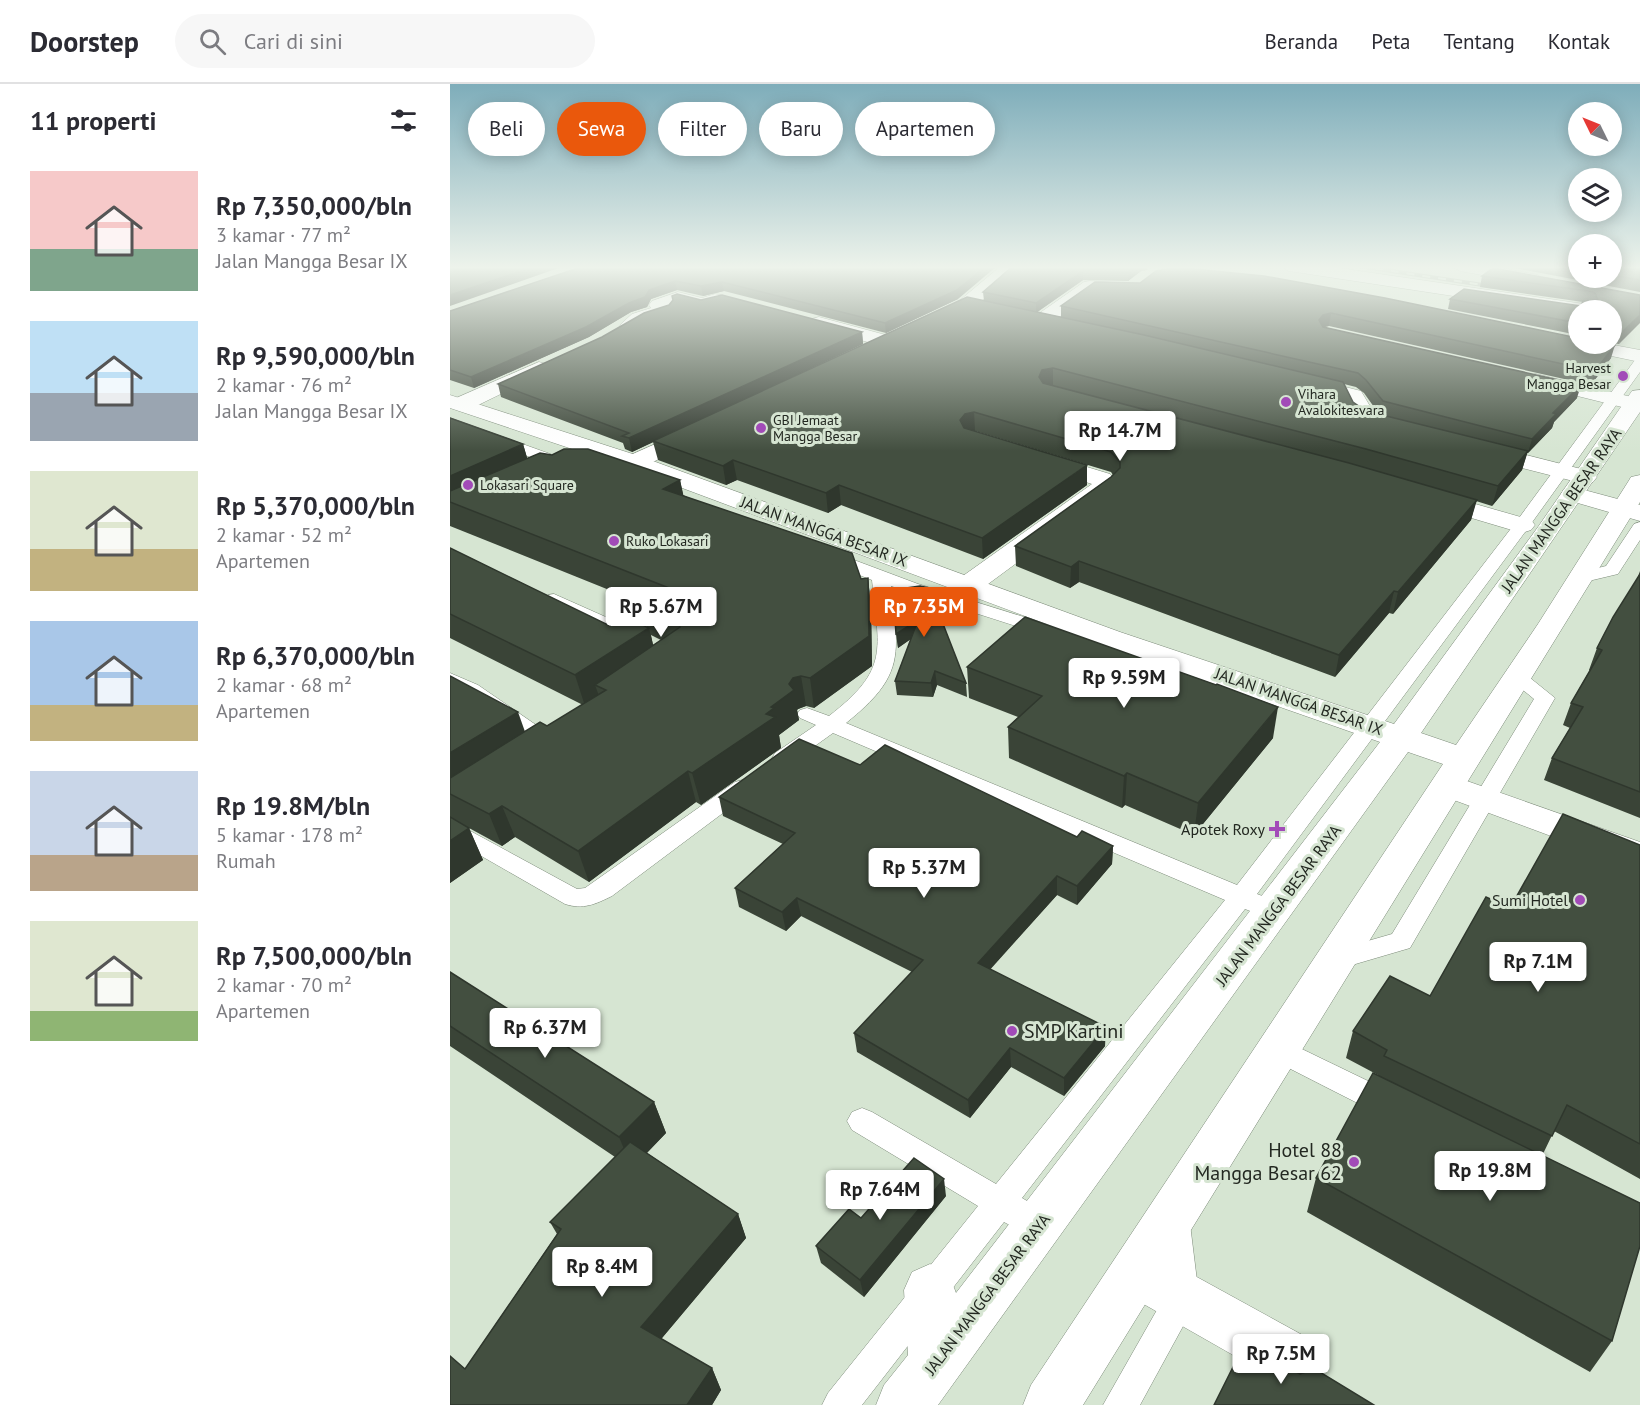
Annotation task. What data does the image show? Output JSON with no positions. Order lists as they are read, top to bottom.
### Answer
{
  "streets": {
    "street": ["JALAN MANGGA BESAR RAYA", "JALAN MANGGA BESAR IX"]
  },
  "crossings": [
    ["JALAN MANGGA BESAR RAYA", "JALAN MANGGA BESAR IX"]
  ],
  "places": {
    "other": [
      "Harvest Mangga Besar",
      "Vihara Avalokitesvara",
      "GBI Jemaat Mangga Besar",
      "Lokasari Square",
      "Ruko Lokasari",
      "Sumi Hotel",
      "SMP Kartini",
      "Hotel 88 Mangga Besar 62"
    ],
    "health": ["Apotek Roxy"]
  },
  "north": "top left",
  "page": {
    "header": "Doorstep",
    "search": "Cari di sini",
    "nav": [
      "Beranda",
      "Peta",
      "Tentang",
      "Kontak"
    ],
    "heading": "11 properti",
    "map_buttons": ["+", "−"],
    "chip": [
      "Beli",
      "Sewa",
      "Filter",
      "Baru",
      "Apartemen"
    ],
    "list": [
      {
        "name": "Rp 7,350,000/bln",
        "note": "3 kamar · 77 m² · Jalan Mangga Besar IX"
      },
      {
        "name": "Rp 9,590,000/bln",
        "note": "2 kamar · 76 m² · Jalan Mangga Besar IX"
      },
      {
        "name": "Rp 5,370,000/bln",
        "note": "2 kamar · 52 m² · Apartemen"
      },
      {
        "name": "Rp 6,370,000/bln",
        "note": "2 kamar · 68 m² · Apartemen"
      },
      {
        "name": "Rp 19.8M/bln",
        "note": "5 kamar · 178 m² · Rumah"
      },
      {
        "name": "Rp 7,500,000/bln",
        "note": "2 kamar · 70 m² · Apartemen"
      }
    ],
    "price": [
      "Rp 14.7M",
      "Rp 5.67M",
      "Rp 7.35M",
      "Rp 9.59M",
      "Rp 5.37M",
      "Rp 7.1M",
      "Rp 6.37M",
      "Rp 19.8M",
      "Rp 7.64M",
      "Rp 8.4M",
      "Rp 7.5M"
    ]
  }
}
